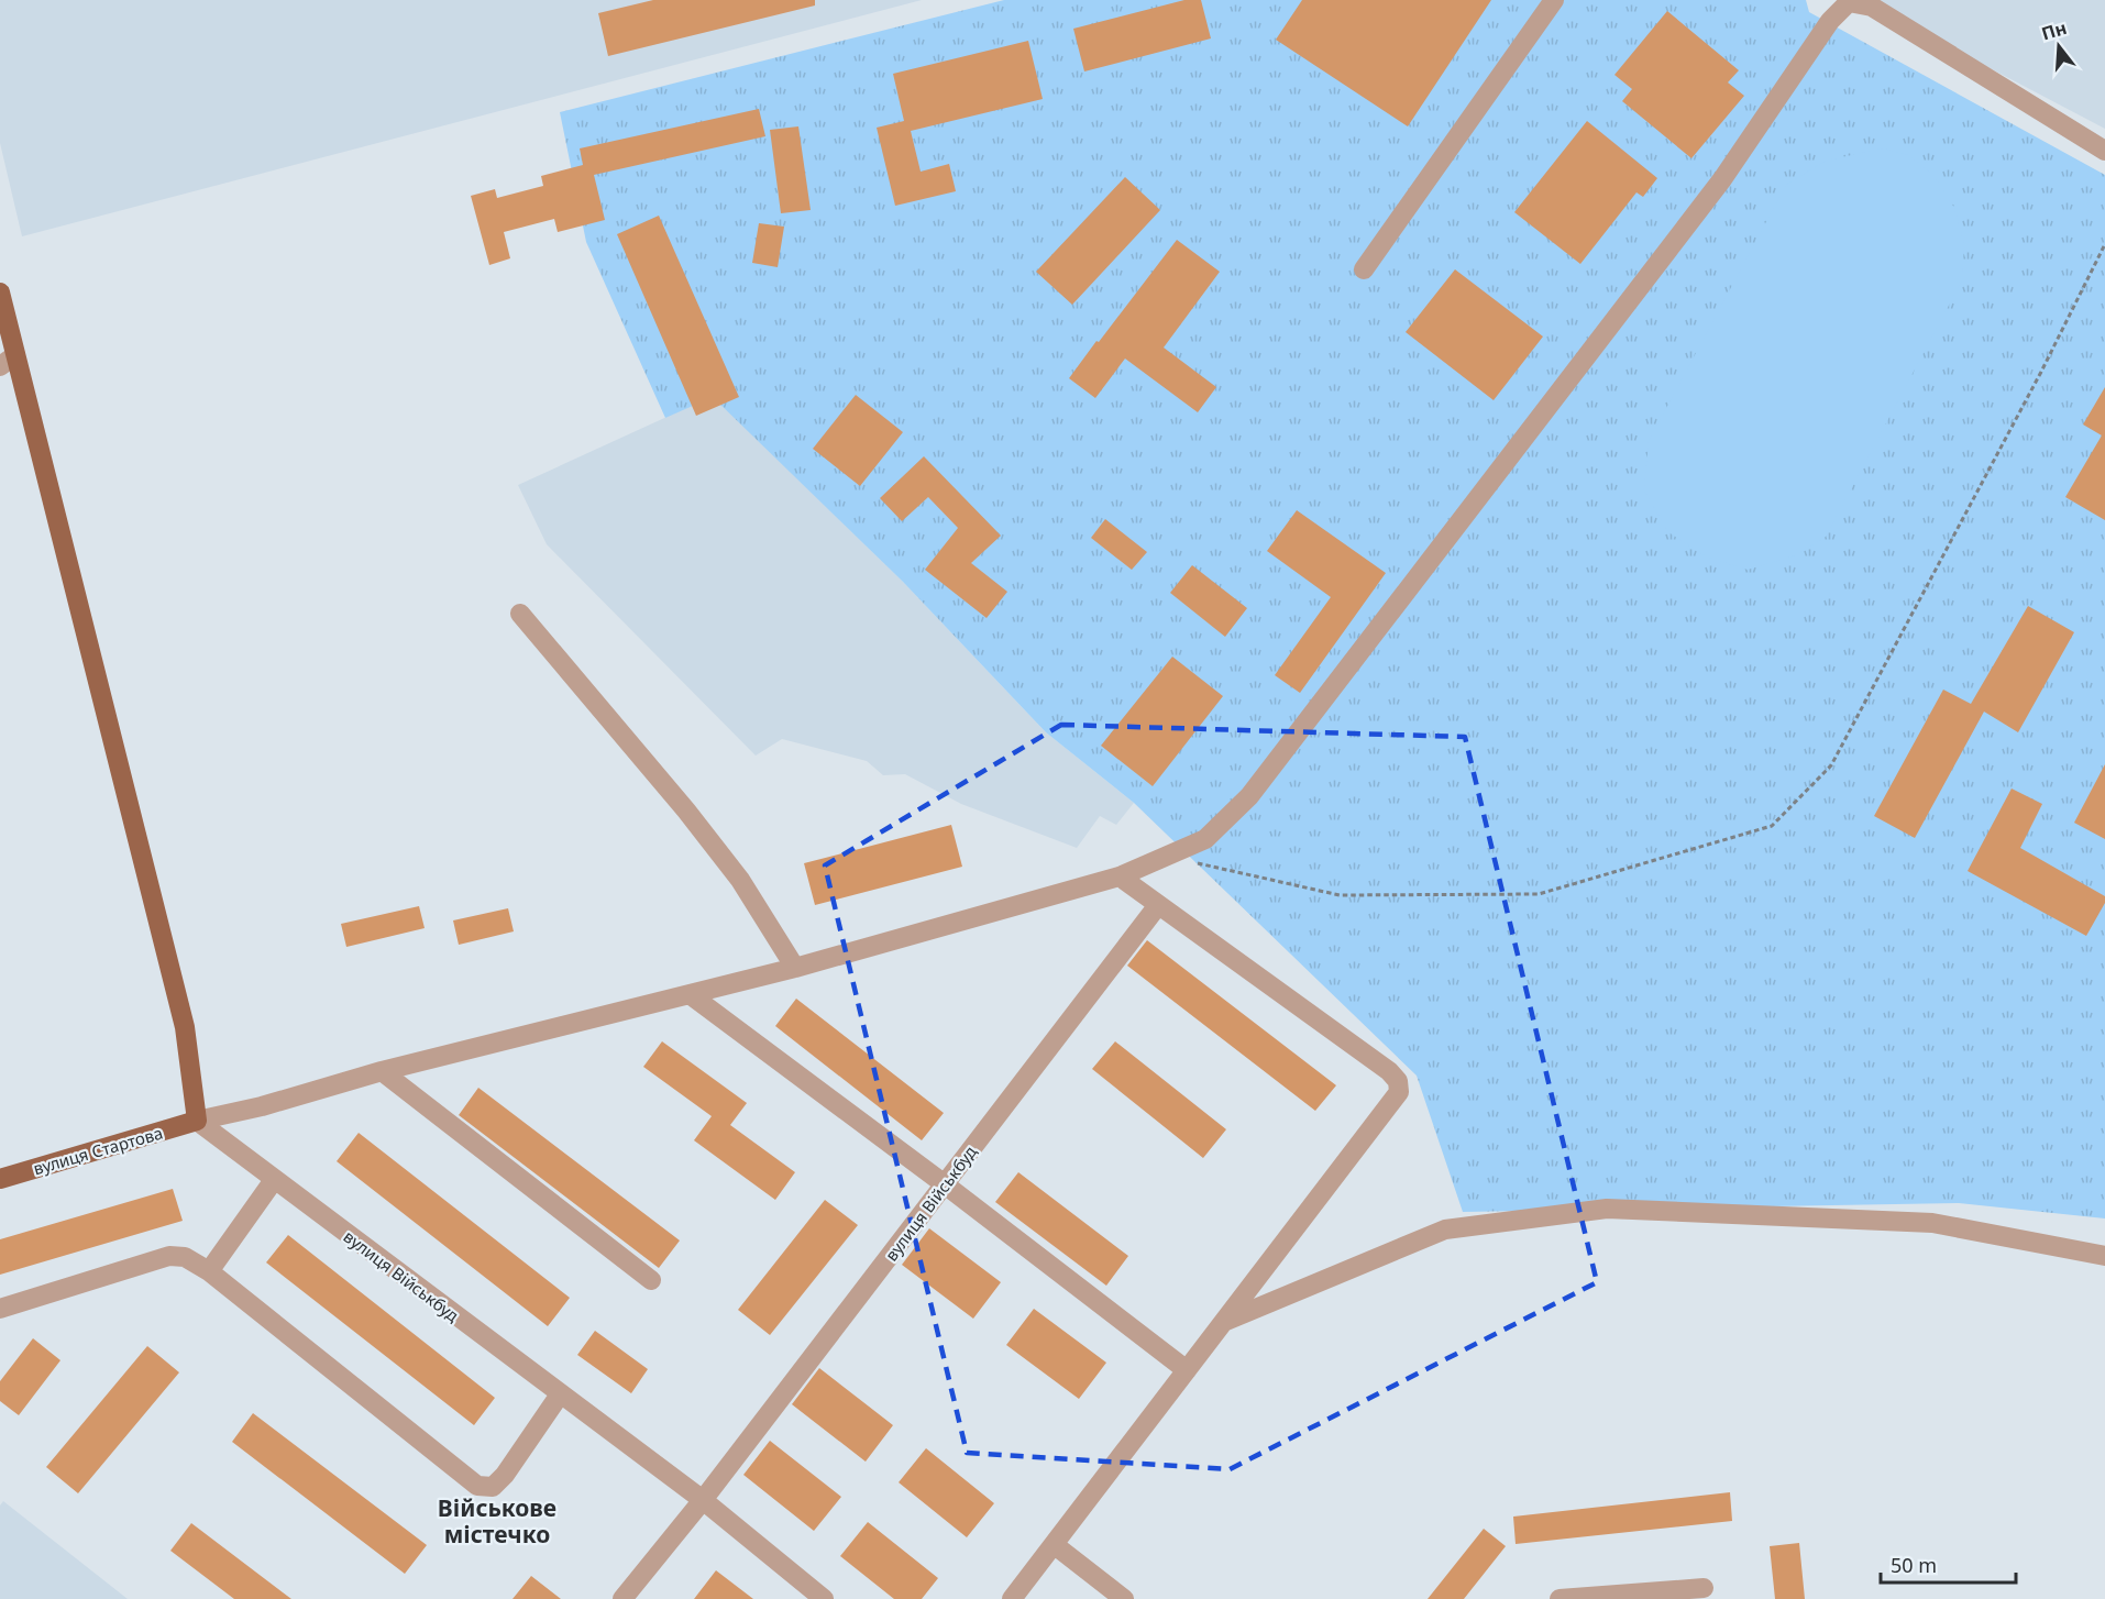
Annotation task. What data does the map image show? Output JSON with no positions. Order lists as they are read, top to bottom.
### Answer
{
  "streets": {
    "main road": ["вулиця Стартова"],
    "street": ["вулиця Військбуд"]
  },
  "crossings": [
    ["вулиця Стартова", "вулиця Військбуд"]
  ],
  "districts": ["Військове містечко"],
  "scale_bar": "50 m",
  "north": "top"
}
